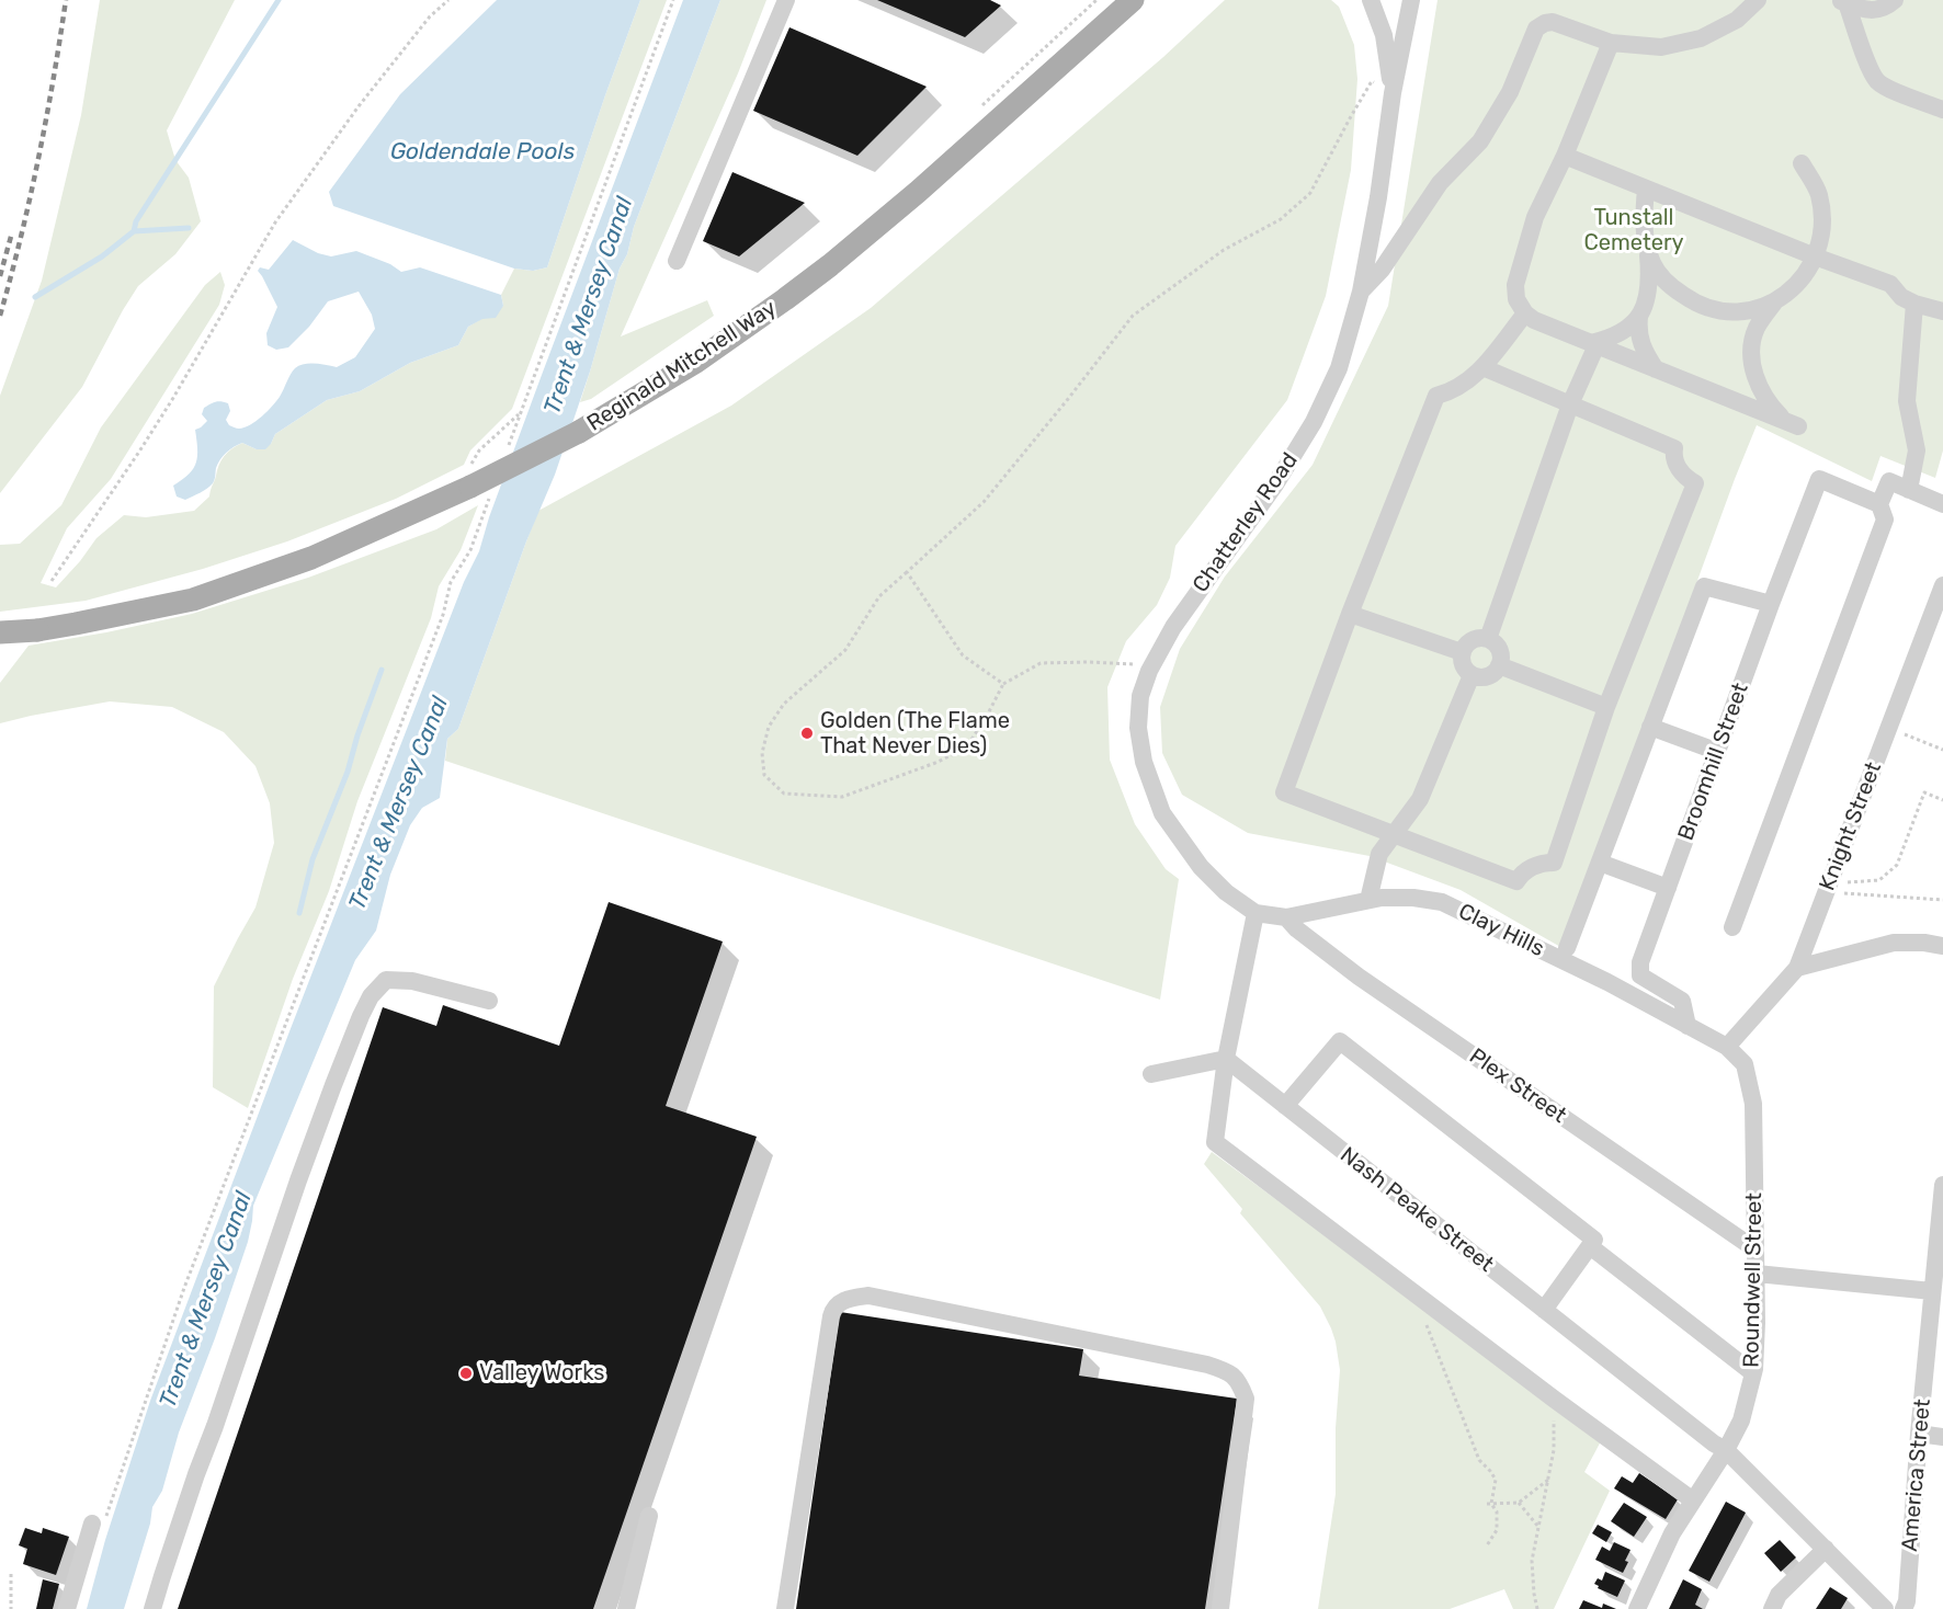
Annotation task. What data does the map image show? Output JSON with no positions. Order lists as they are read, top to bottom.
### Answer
{
  "streets": {
    "main road": ["Reginald Mitchell Way"],
    "street": [
      "Chatterley Road",
      "Broomhill Street",
      "Knight Street",
      "Clay Hills",
      "Plex Street",
      "Nash Peake Street",
      "Roundwell Street",
      "America Street"
    ]
  },
  "crossings": [
    ["Chatterley Road", "Clay Hills"],
    ["Broomhill Street", "Clay Hills"],
    ["Knight Street", "Clay Hills"],
    ["Knight Street", "Roundwell Street"],
    ["Clay Hills", "Plex Street"],
    ["Clay Hills", "Roundwell Street"],
    ["Plex Street", "Roundwell Street"],
    ["Nash Peake Street", "Roundwell Street"]
  ],
  "water": ["Goldendale Pools", "Trent & Mersey Canal"],
  "parks": ["Tunstall Cemetery"],
  "places": ["Golden (The Flame That Never Dies)", "Valley Works"]
}
